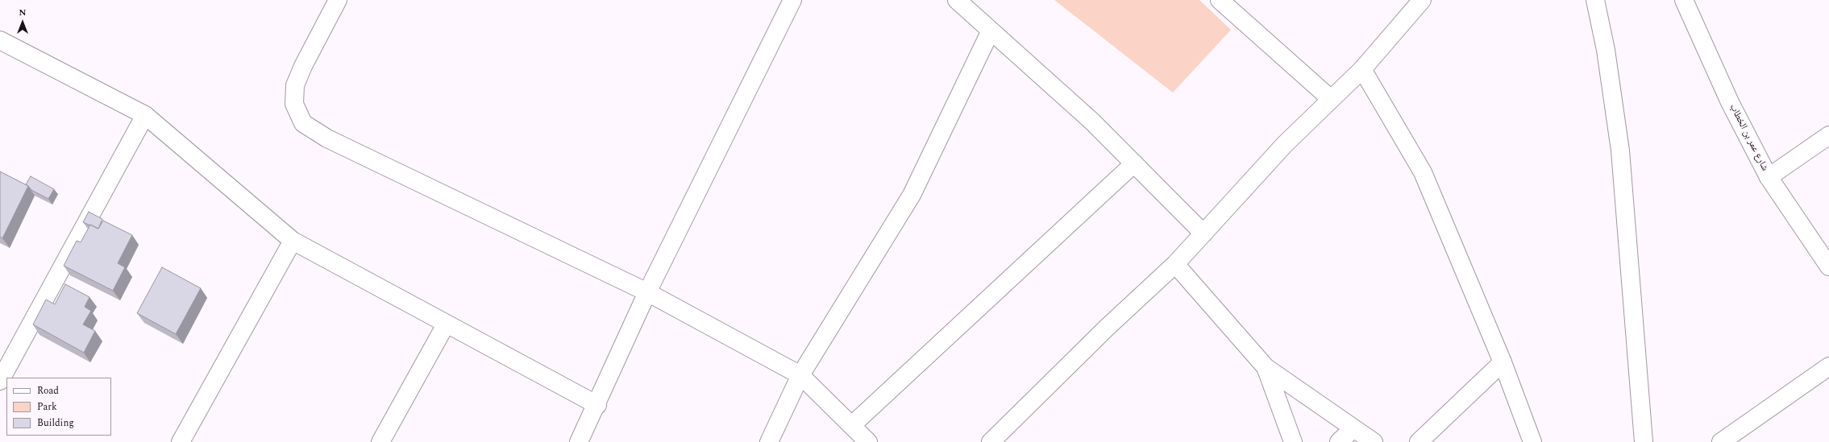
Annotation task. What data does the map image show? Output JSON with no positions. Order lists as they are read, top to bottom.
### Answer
{
  "streets": {
    "street": ["شارع عمر بن الخطاب"]
  },
  "legend": ["Road", "Park", "Building"],
  "north": "top"
}
